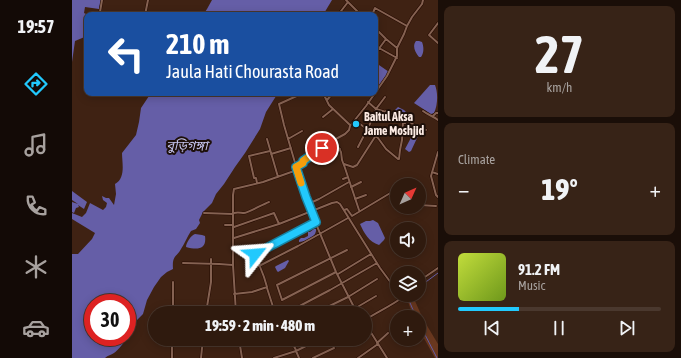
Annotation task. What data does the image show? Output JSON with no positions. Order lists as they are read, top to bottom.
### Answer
{
  "water": ["বুড়িগঙ্গা"],
  "places": ["Baitul Aksa Jame Moshjid"],
  "north": "top right",
  "page": {
    "tabs": "19:57",
    "tile": [
      ["27", "km/h"],
      "Climate"
    ],
    "turn": ["210 m", "Jaula Hati Chourasta Road"],
    "heat": ["−", "19°", "+"],
    "map_buttons": "+",
    "song": ["91.2 FM", "Music"],
    "limit": "30",
    "trip": "19:59 · 2 min · 480 m"
  }
}
